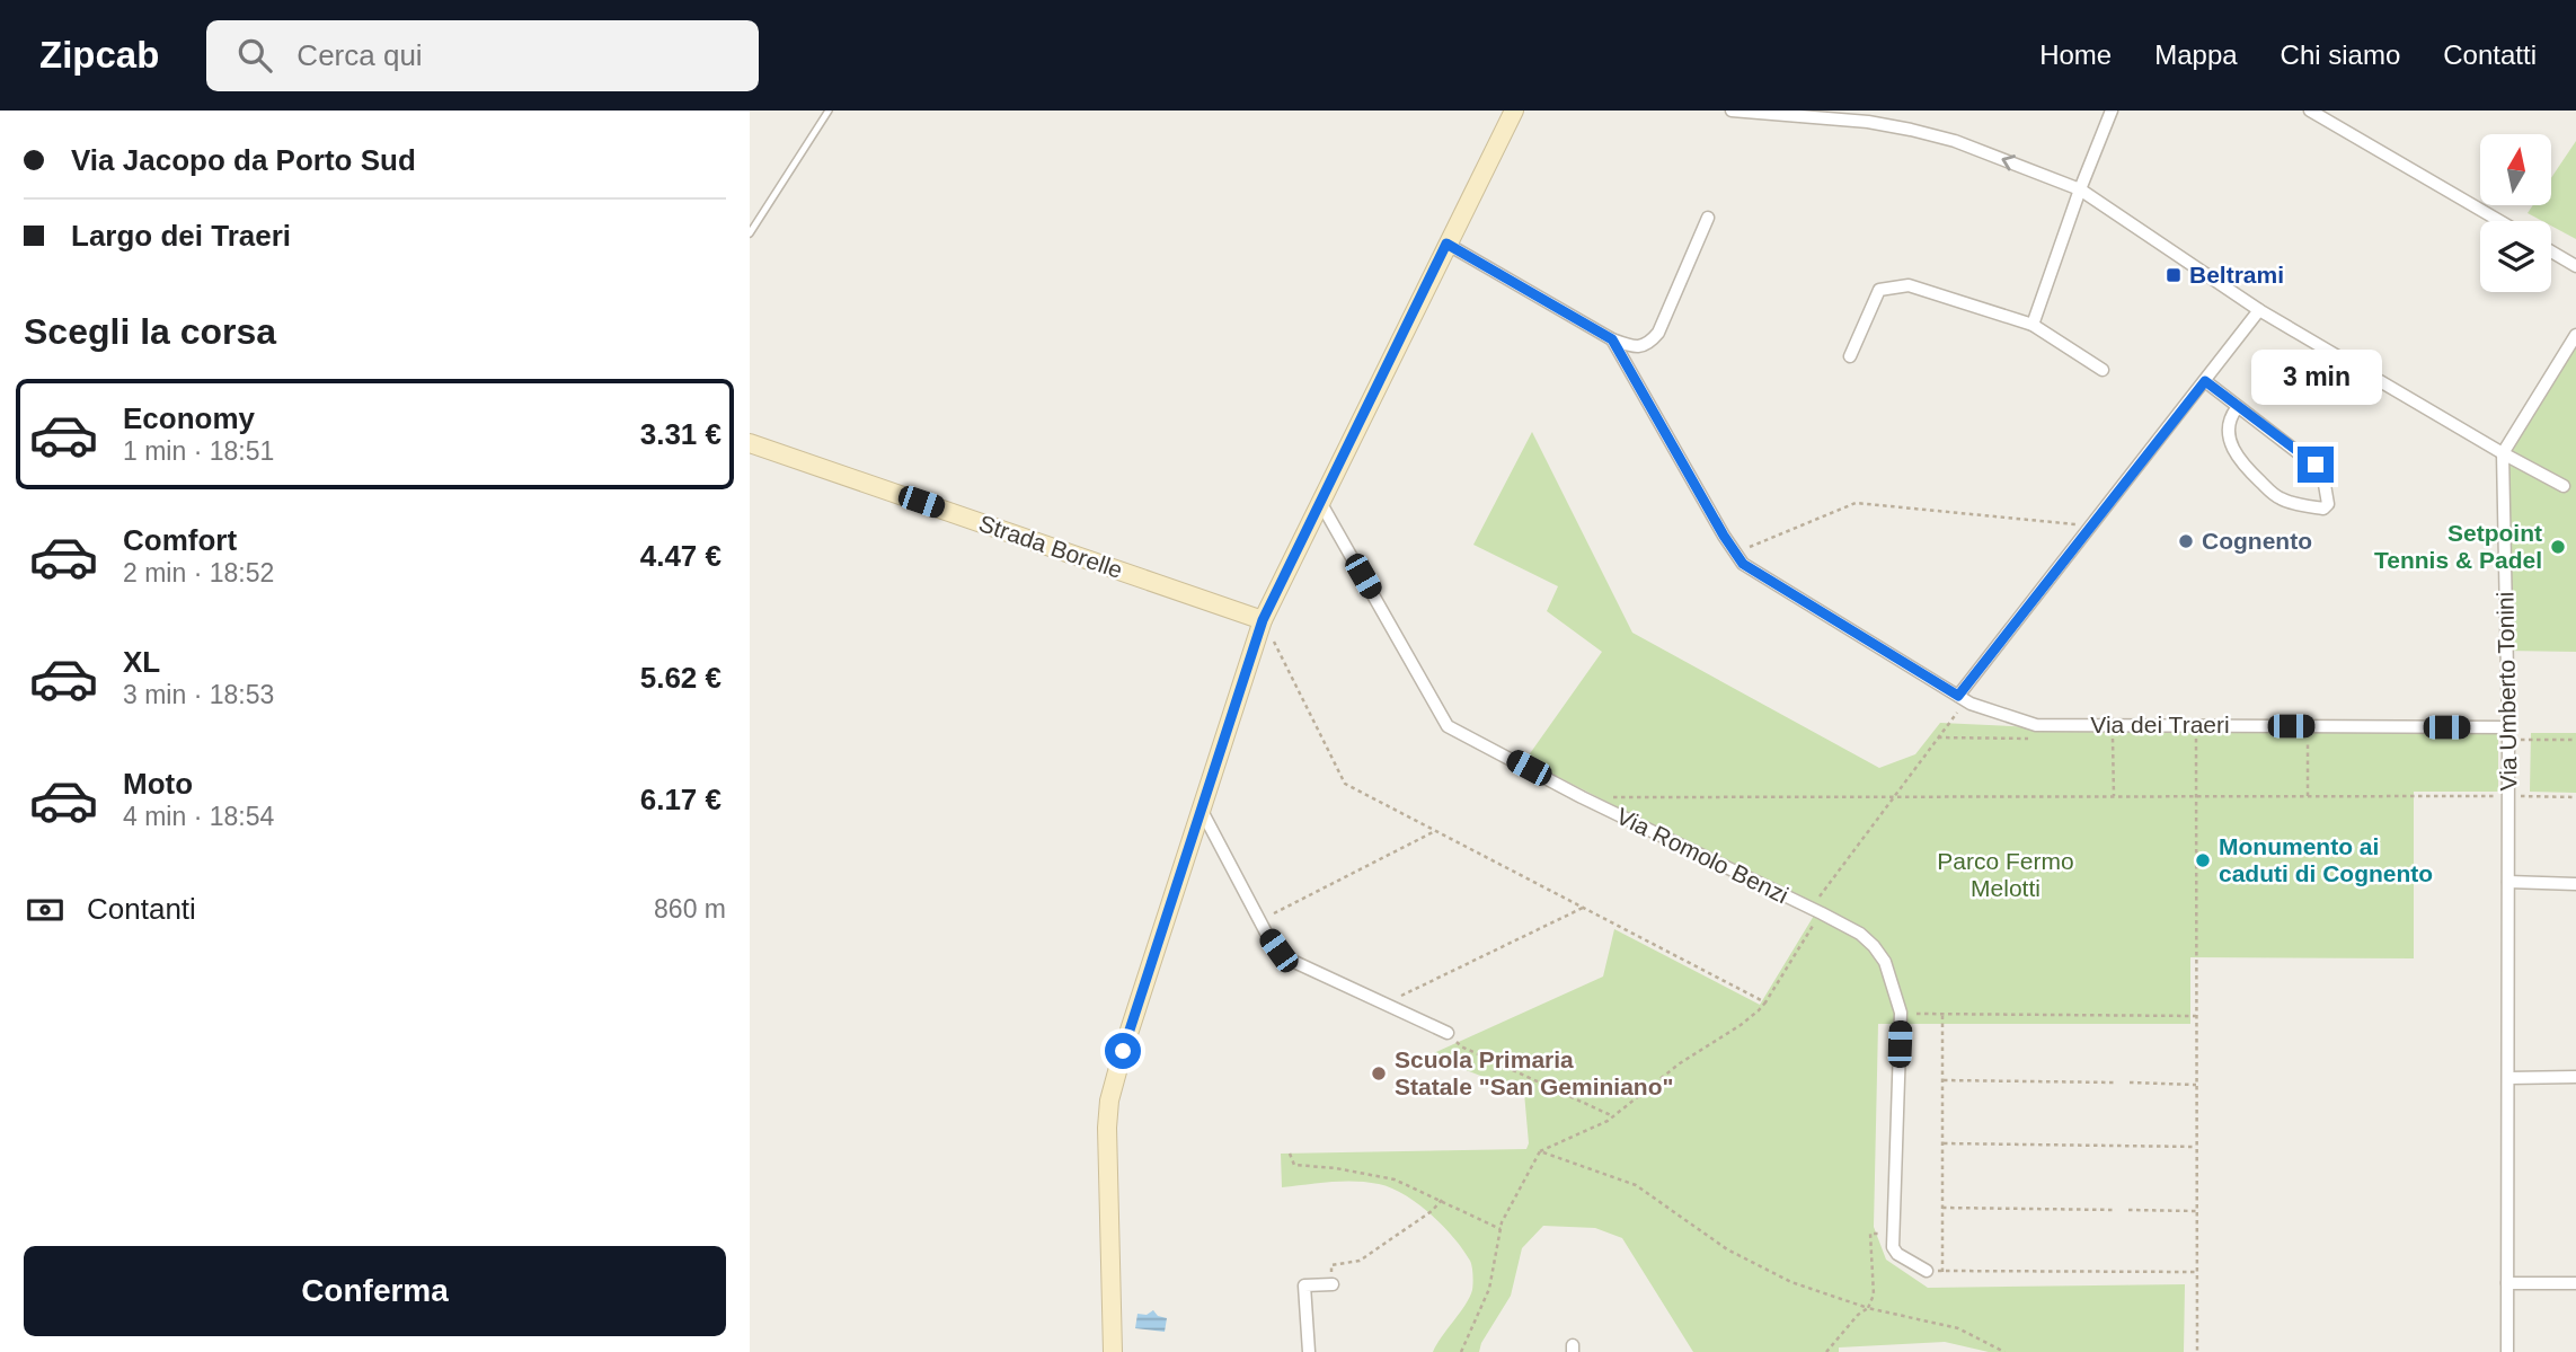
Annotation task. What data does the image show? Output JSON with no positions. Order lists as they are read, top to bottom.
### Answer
{
  "streets": {
    "street": [
      "Strada Borelle",
      "Via Umberto Tonini",
      "Via dei Traeri",
      "Via Romolo Benzi"
    ]
  },
  "crossings": [
    ["Via Umberto Tonini", "Via dei Traeri"]
  ],
  "parks": ["Parco Fermo Melotti"],
  "places": {
    "transit": ["Beltrami"],
    "other": [
      "Cognento",
      "Setpoint Tennis & Padel",
      "Monumento ai caduti di Cognento",
      "Scuola Primaria Statale \"San Geminiano\""
    ]
  },
  "north": "top",
  "page": {
    "header": "Zipcab",
    "search": "Cerca qui",
    "nav": [
      "Home",
      "Mappa",
      "Chi siamo",
      "Contatti"
    ],
    "banner": ["Via Jacopo da Porto Sud", "Largo dei Traeri"],
    "heading": "Scegli la corsa",
    "bubble": "3 min",
    "list": [
      {
        "name": "Economy",
        "note": "1 min · 18:51",
        "value": "3.31 €"
      },
      {
        "name": "Comfort",
        "note": "2 min · 18:52",
        "value": "4.47 €"
      },
      {
        "name": "XL",
        "note": "3 min · 18:53",
        "value": "5.62 €"
      },
      {
        "name": "Moto",
        "note": "4 min · 18:54",
        "value": "6.17 €"
      }
    ],
    "pay": ["Contanti", "860 m"],
    "buttons": "Conferma"
  }
}
